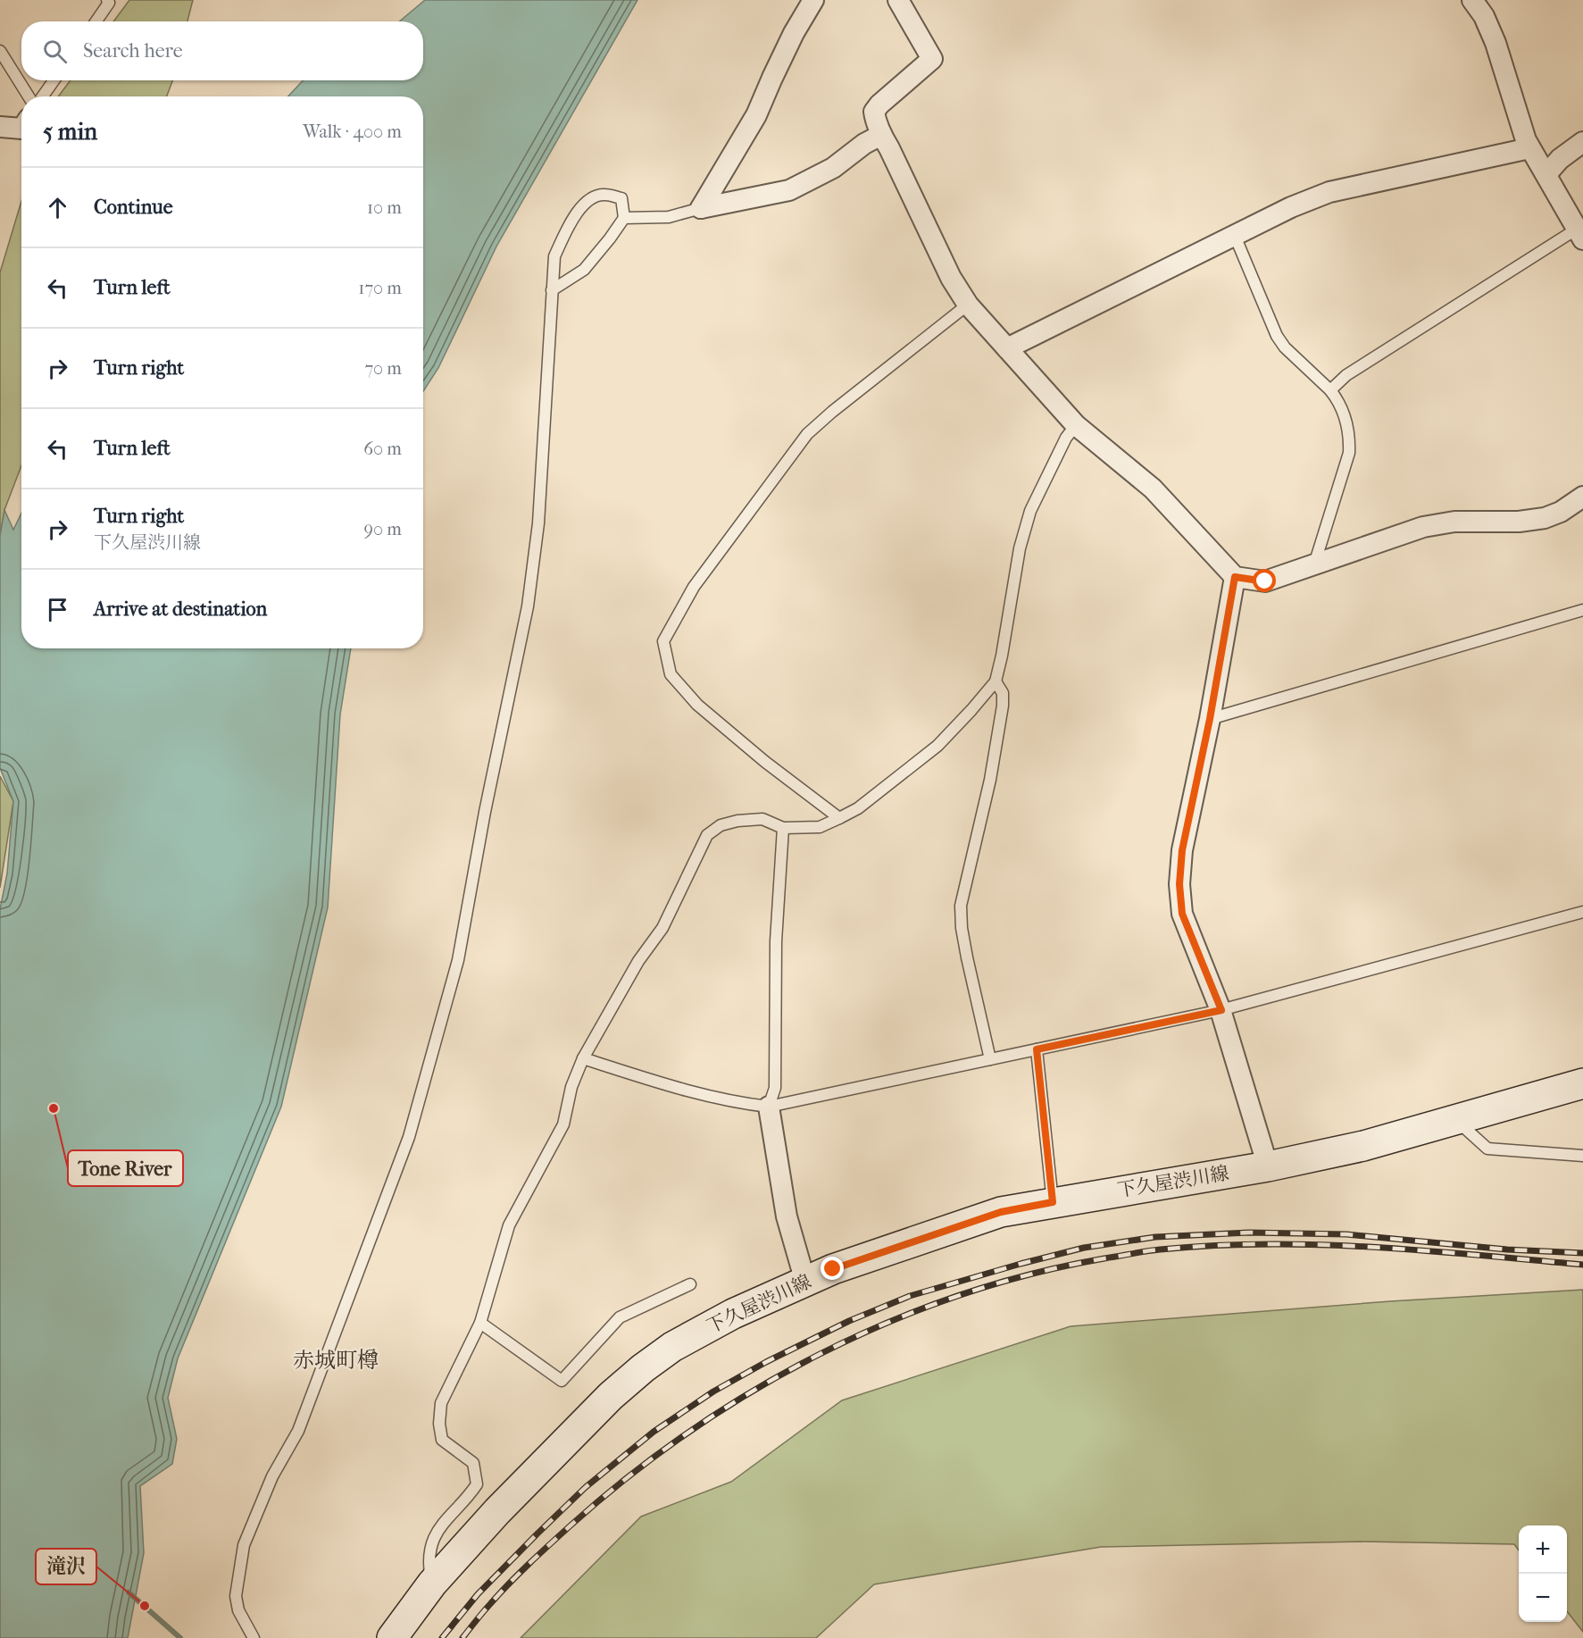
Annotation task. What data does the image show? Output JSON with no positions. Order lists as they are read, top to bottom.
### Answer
{
  "streets": {
    "main road": ["下久屋渋川線"]
  },
  "districts": ["赤城町樽"],
  "places": ["Tone River", "滝沢"],
  "page": {
    "search": "Search here",
    "heading": ["5 min", "Walk · 400 m"],
    "list": [
      ["Continue", "10 m"],
      ["Turn left", "170 m"],
      ["Turn right", "70 m"],
      ["Turn left", "60 m"],
      ["Turn right", "下久屋渋川線", "90 m"],
      "Arrive at destination"
    ],
    "map_buttons": ["+", "−"]
  }
}
